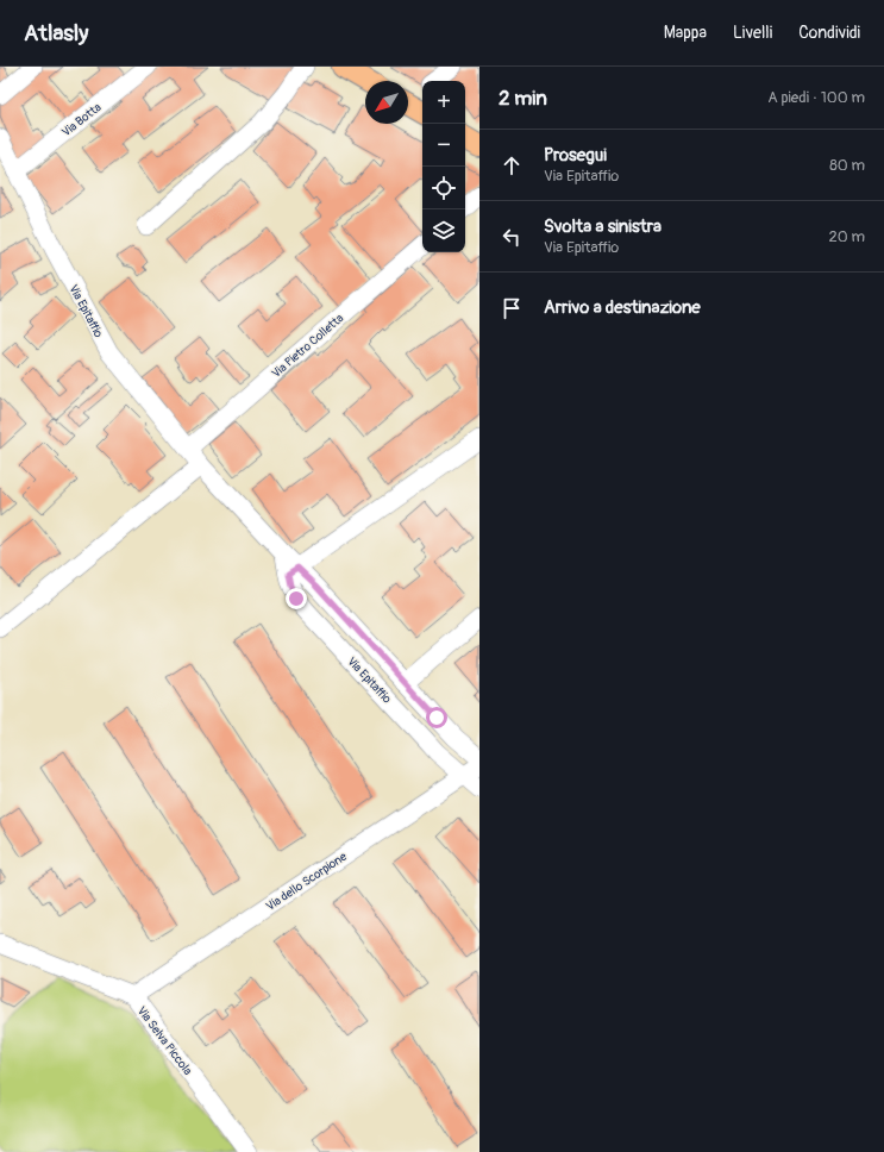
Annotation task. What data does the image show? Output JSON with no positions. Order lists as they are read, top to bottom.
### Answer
{
  "streets": {
    "street": [
      "Via Botta",
      "Via Epitaffio",
      "Via Pietro Colletta",
      "Via dello Scorpione",
      "Via Selva Piccola"
    ]
  },
  "crossings": [
    ["Via Botta", "Via Epitaffio"],
    ["Via Epitaffio", "Via Pietro Colletta"],
    ["Via Epitaffio", "Via dello Scorpione"],
    ["Via dello Scorpione", "Via Selva Piccola"]
  ],
  "north": "bottom left",
  "page": {
    "header": "Atlasly",
    "nav": ["Mappa", "Livelli", "Condividi"],
    "heading": ["2 min", "A piedi · 100 m"],
    "map_buttons": ["+", "−"],
    "list": [
      ["Prosegui", "Via Epitaffio", "80 m"],
      ["Svolta a sinistra", "Via Epitaffio", "20 m"],
      "Arrivo a destinazione"
    ]
  }
}
